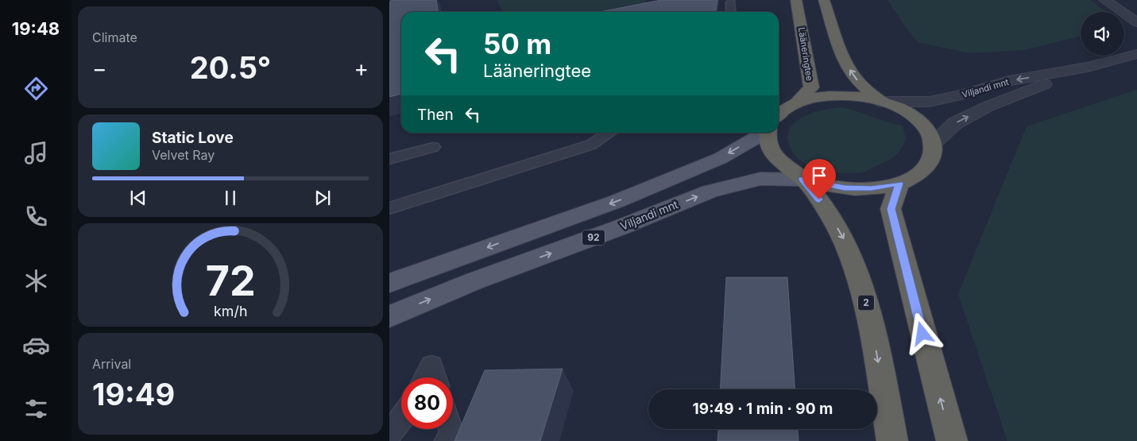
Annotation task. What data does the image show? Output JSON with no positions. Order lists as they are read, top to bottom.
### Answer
{
  "streets": {
    "highway": ["Lääneringtee", "2"],
    "main road": ["Viljandi mnt", "92"]
  },
  "crossings": [
    ["Lääneringtee", "Viljandi mnt"],
    ["Lääneringtee", "2"],
    ["Viljandi mnt", "2"]
  ],
  "page": {
    "tabs": "19:48",
    "tile": [
      "Climate",
      ["Arrival", "19:49"]
    ],
    "turn": ["50 m", "Lääneringtee"],
    "heat": ["−", "20.5°", "+"],
    "then": "Then",
    "song": ["Static Love", "Velvet Ray"],
    "limit": "80",
    "trip": "19:49 · 1 min · 90 m",
    "gauge": ["72", "km/h"]
  }
}
